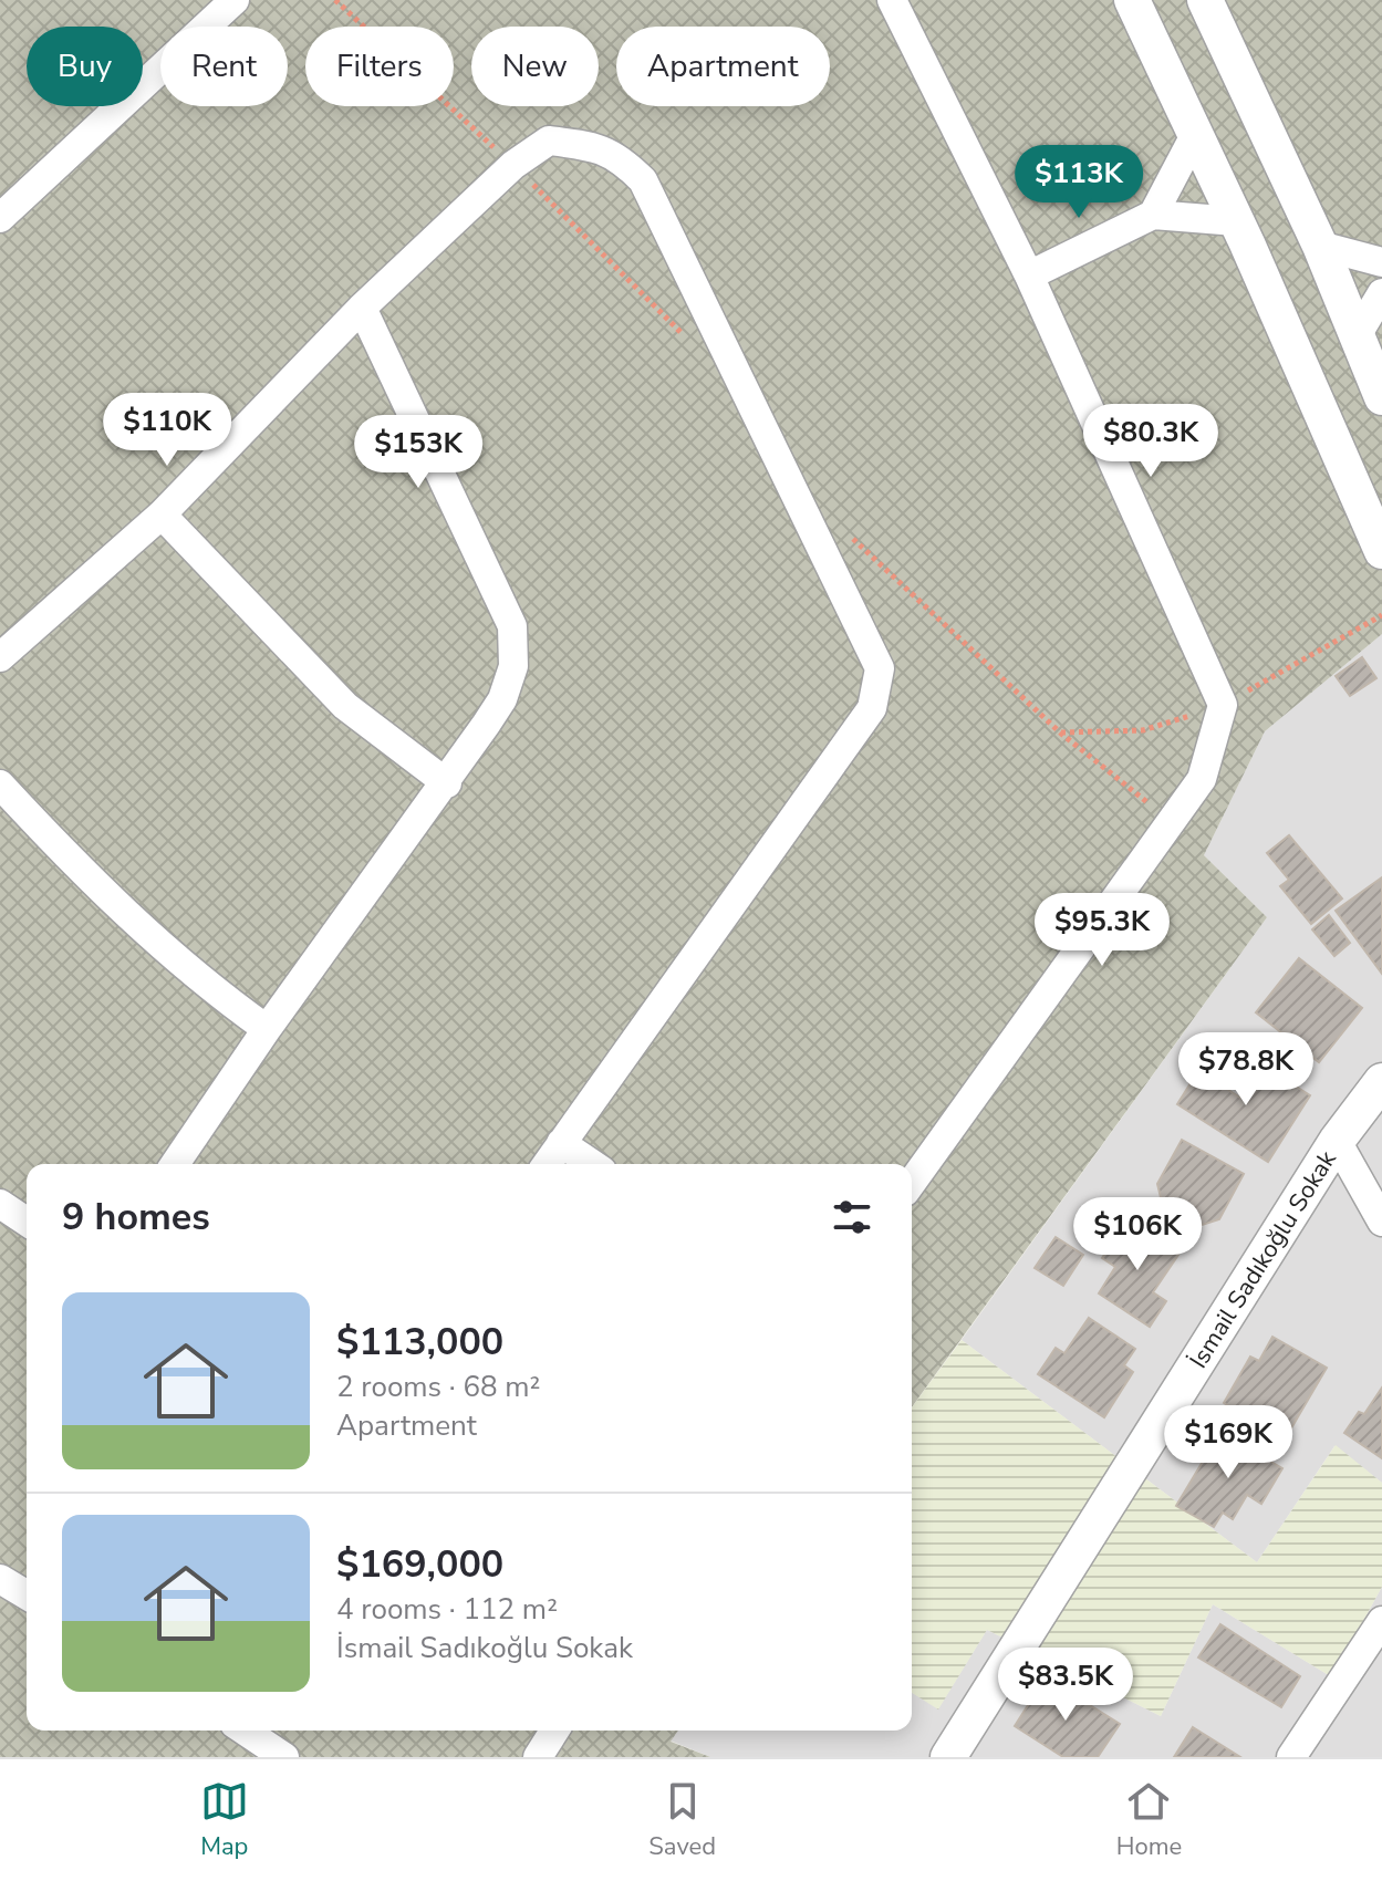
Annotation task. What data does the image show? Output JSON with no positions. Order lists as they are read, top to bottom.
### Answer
{
  "streets": {
    "street": ["İsmail Sadıkoğlu Sokak"]
  },
  "page": {
    "chip": [
      "Buy",
      "Rent",
      "Filters",
      "New",
      "Apartment"
    ],
    "price": [
      "$113K",
      "$110K",
      "$80.3K",
      "$153K",
      "$95.3K",
      "$78.8K",
      "$106K",
      "$169K",
      "$83.5K"
    ],
    "heading": "9 homes",
    "list": [
      {
        "name": "$113,000",
        "note": "2 rooms · 68 m² · Apartment"
      },
      {
        "name": "$169,000",
        "note": "4 rooms · 112 m² · İsmail Sadıkoğlu Sokak"
      }
    ],
    "tabs": ["Map", "Saved", "Home"]
  }
}
